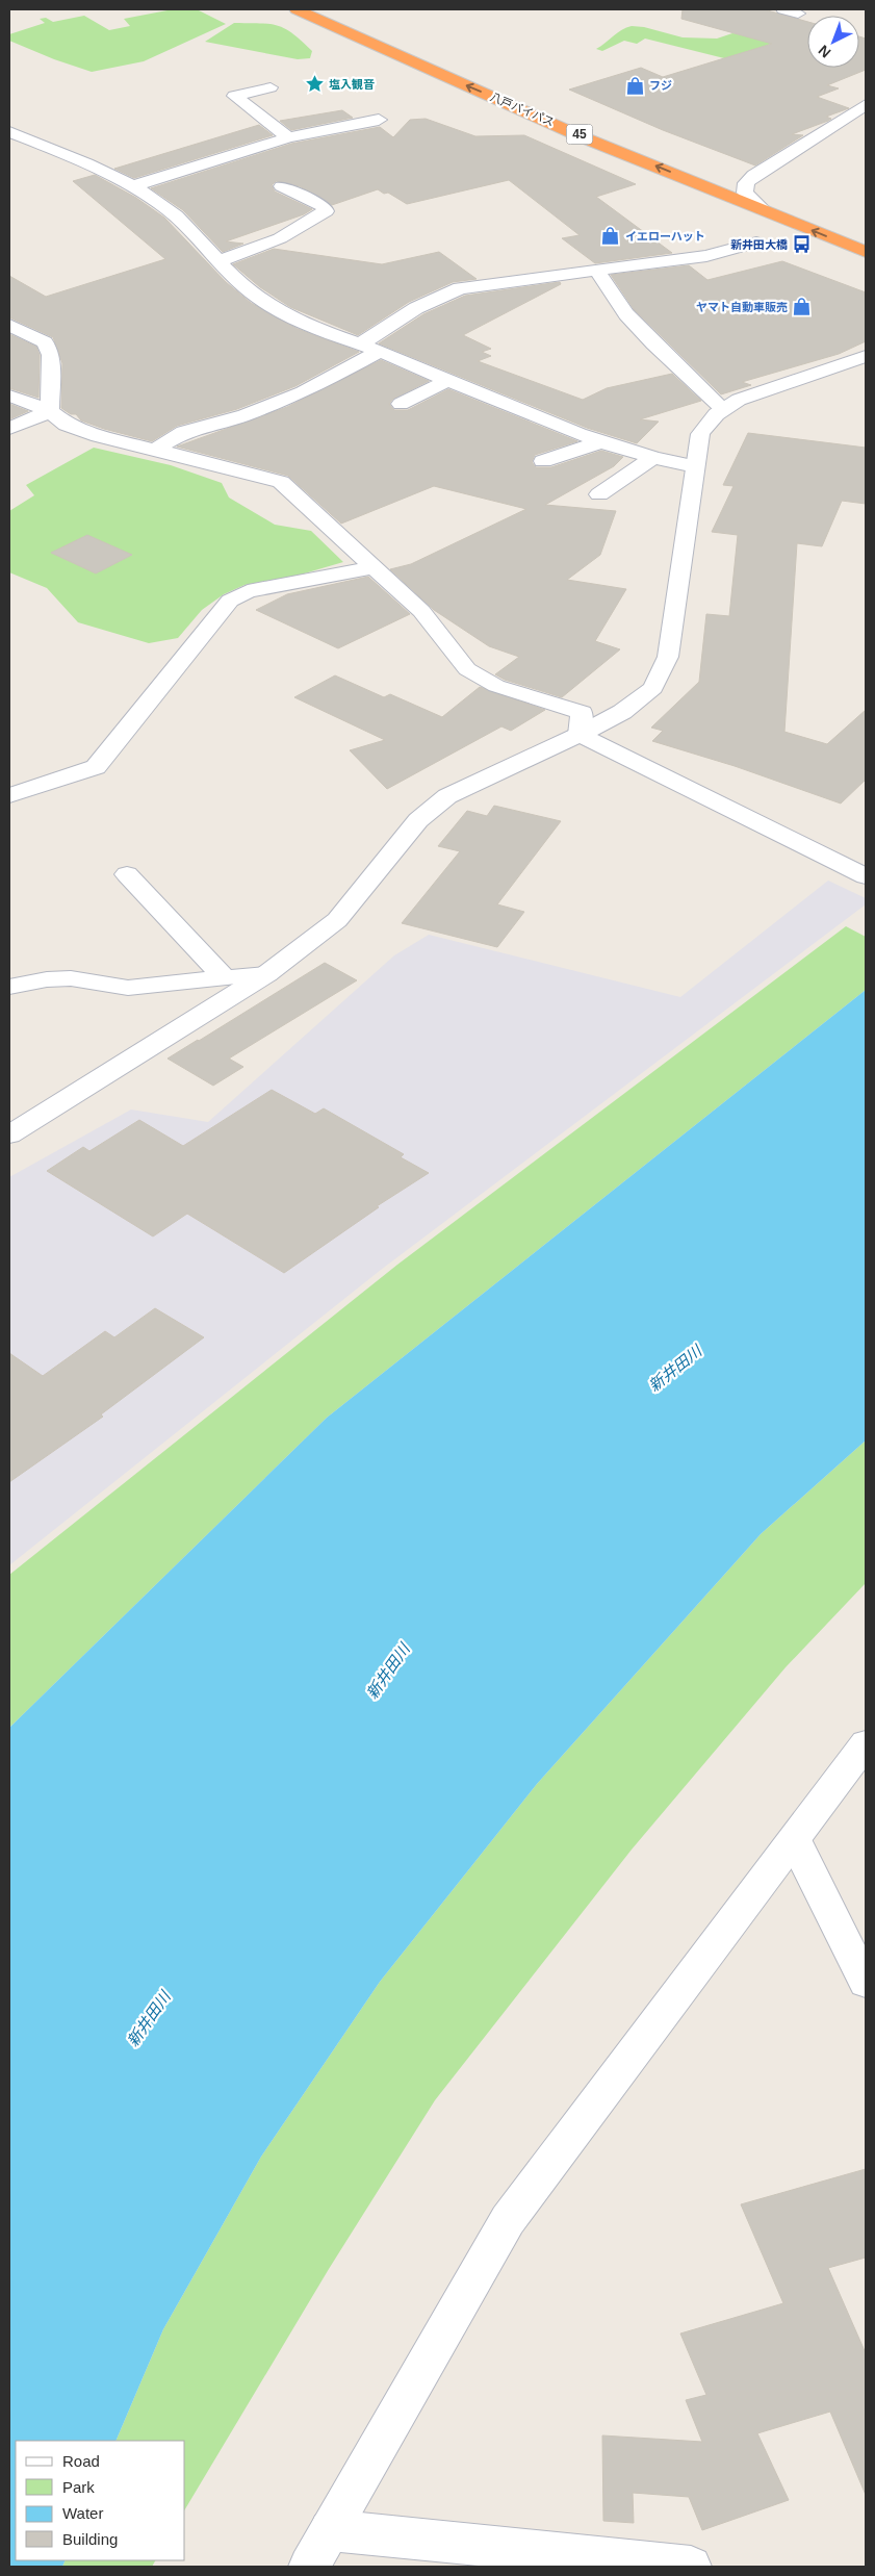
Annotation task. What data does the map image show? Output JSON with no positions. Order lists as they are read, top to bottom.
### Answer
{
  "streets": {
    "highway": ["八戸バイパス", "45"]
  },
  "one_way": ["八戸バイパス"],
  "water": ["新井田川"],
  "places": {
    "place": ["塩入観音"],
    "shop": ["フジ", "イエローハット", "ヤマト自動車販売"],
    "bus stop": ["新井田大橋"]
  },
  "legend": [
    "Road",
    "Park",
    "Water",
    "Building"
  ],
  "north": "bottom left"
}
